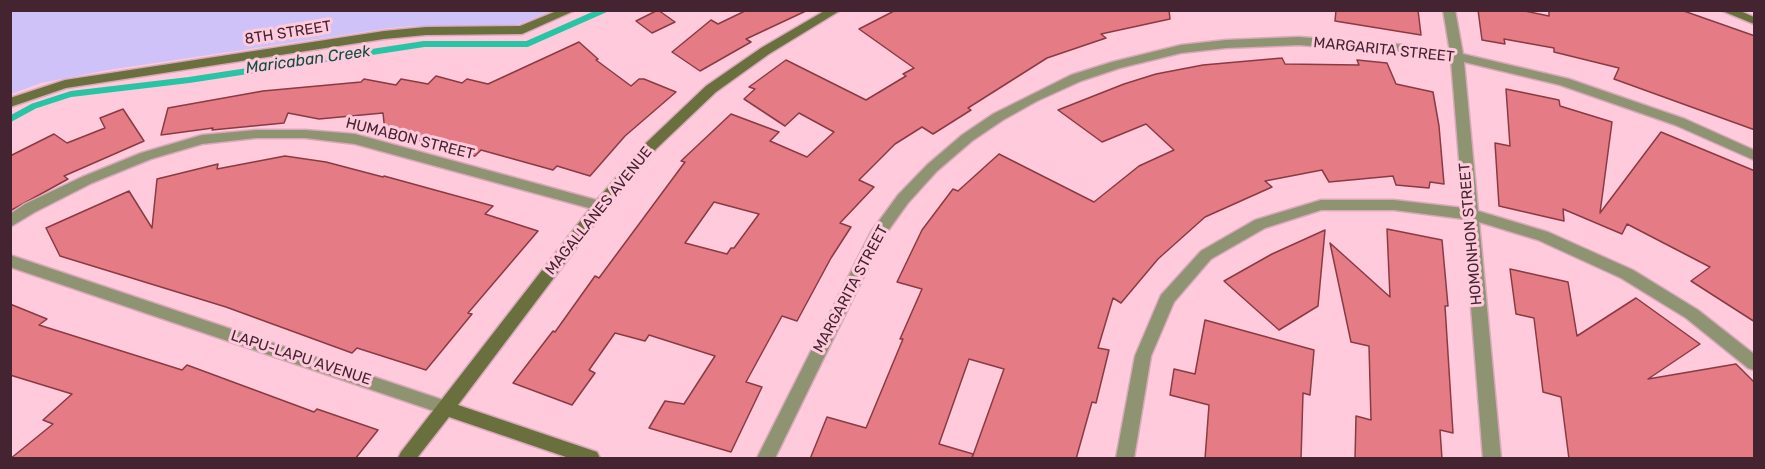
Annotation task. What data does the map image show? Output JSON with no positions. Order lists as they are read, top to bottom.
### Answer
{
  "streets": {
    "street": [
      "8TH STREET",
      "MARGARITA STREET",
      "HUMABON STREET",
      "MAGALLANES AVENUE",
      "HOMONHON STREET",
      "LAPU-LAPU AVENUE"
    ]
  },
  "crossings": [
    ["MARGARITA STREET", "HOMONHON STREET"],
    ["HUMABON STREET", "MAGALLANES AVENUE"],
    ["MAGALLANES AVENUE", "LAPU-LAPU AVENUE"]
  ],
  "water": ["Maricaban Creek"]
}
